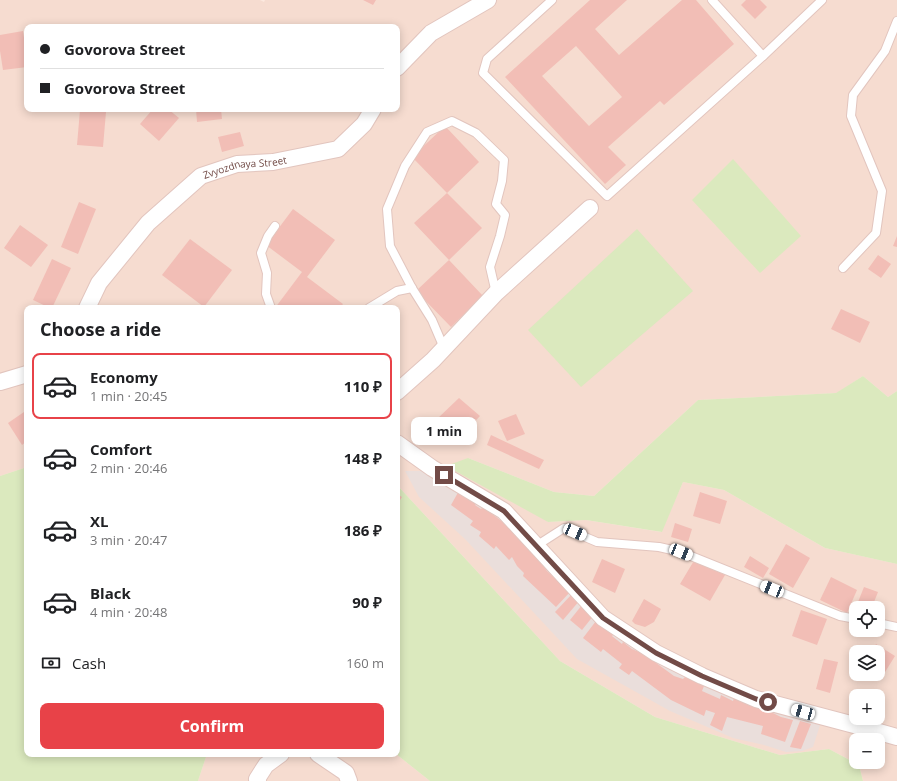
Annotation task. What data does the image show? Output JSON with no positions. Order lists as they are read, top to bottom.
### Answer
{
  "streets": {
    "street": ["Zvyozdnaya Street"]
  },
  "page": {
    "banner": ["Govorova Street", "Govorova Street"],
    "heading": "Choose a ride",
    "list": [
      {
        "name": "Economy",
        "note": "1 min · 20:45",
        "value": "110 ₽"
      },
      {
        "name": "Comfort",
        "note": "2 min · 20:46",
        "value": "148 ₽"
      },
      {
        "name": "XL",
        "note": "3 min · 20:47",
        "value": "186 ₽"
      },
      {
        "name": "Black",
        "note": "4 min · 20:48",
        "value": "90 ₽"
      }
    ],
    "bubble": "1 min",
    "map_buttons": ["+", "−"],
    "pay": ["Cash", "160 m"],
    "buttons": "Confirm"
  }
}
